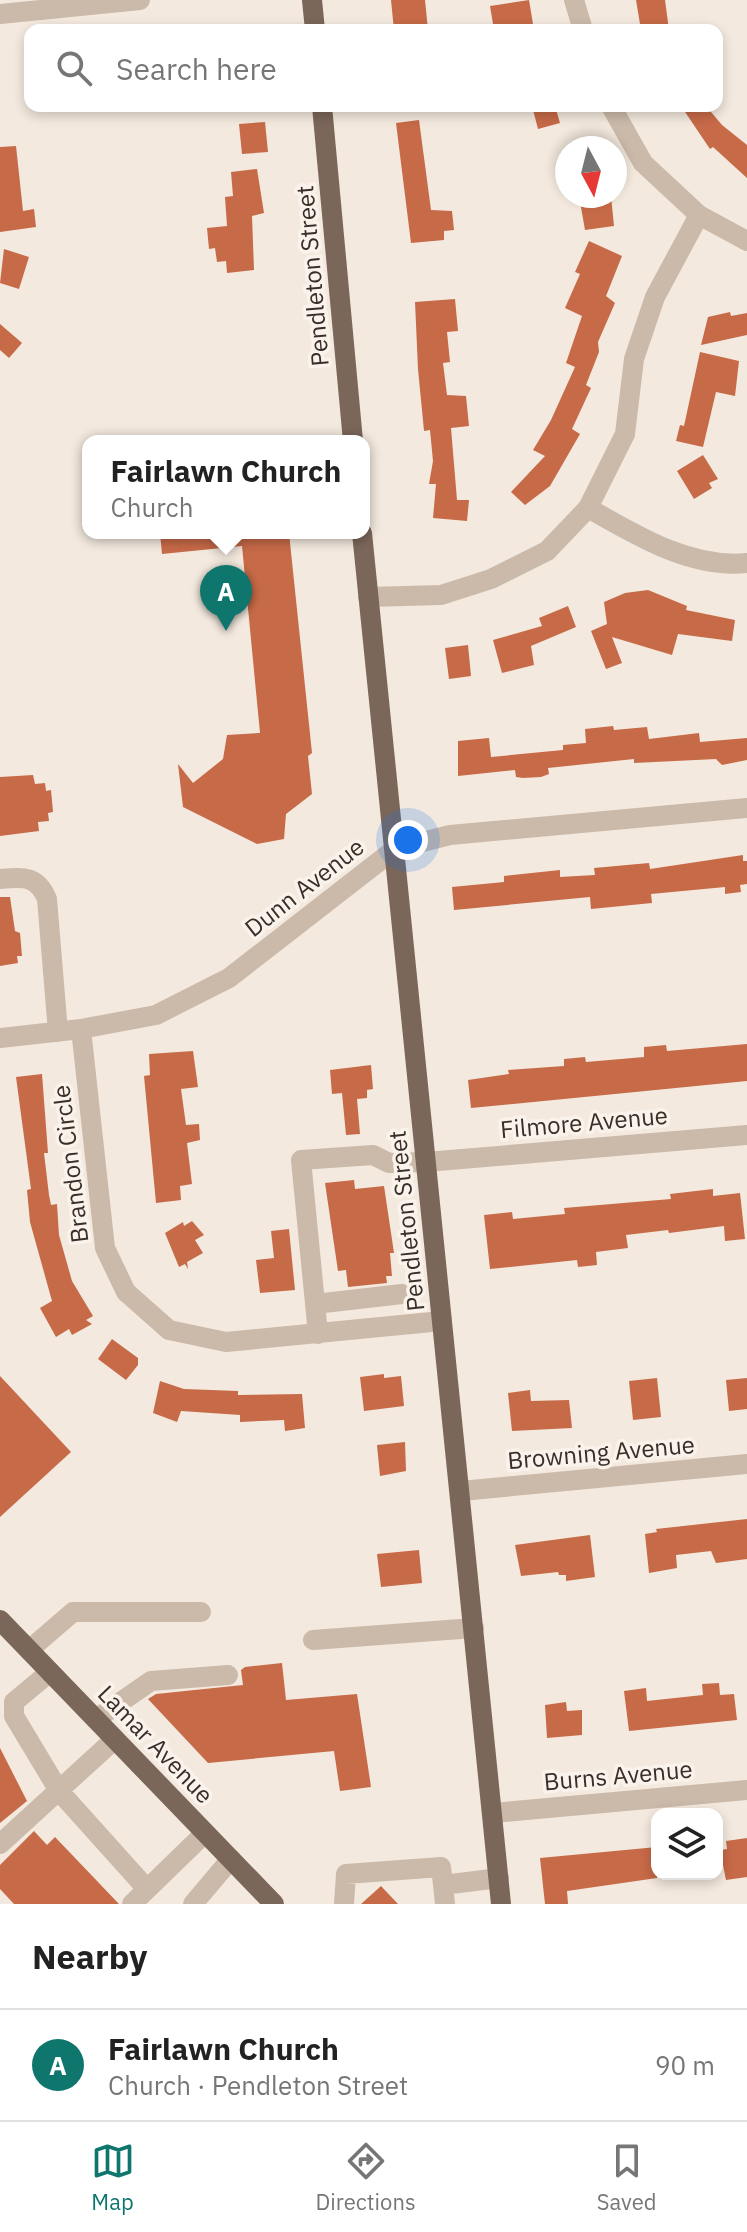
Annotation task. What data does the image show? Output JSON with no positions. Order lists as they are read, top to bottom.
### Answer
{
  "streets": {
    "main road": ["Pendleton Street", "Lamar Avenue"],
    "street": [
      "Dunn Avenue",
      "Filmore Avenue",
      "Brandon Circle",
      "Browning Avenue",
      "Burns Avenue"
    ]
  },
  "crossings": [
    ["Pendleton Street", "Dunn Avenue"],
    ["Pendleton Street", "Filmore Avenue"],
    ["Pendleton Street", "Brandon Circle"],
    ["Pendleton Street", "Browning Avenue"],
    ["Pendleton Street", "Burns Avenue"],
    ["Dunn Avenue", "Brandon Circle"]
  ],
  "north": "bottom",
  "page": {
    "search": "Search here",
    "popup": ["Fairlawn Church", "Church"],
    "pins": "A",
    "heading": "Nearby",
    "list": [
      {
        "mark": "A",
        "name": "Fairlawn Church",
        "note": "Church · Pendleton Street",
        "value": "90 m"
      }
    ],
    "nav": ["Map", "Directions", "Saved"]
  }
}
